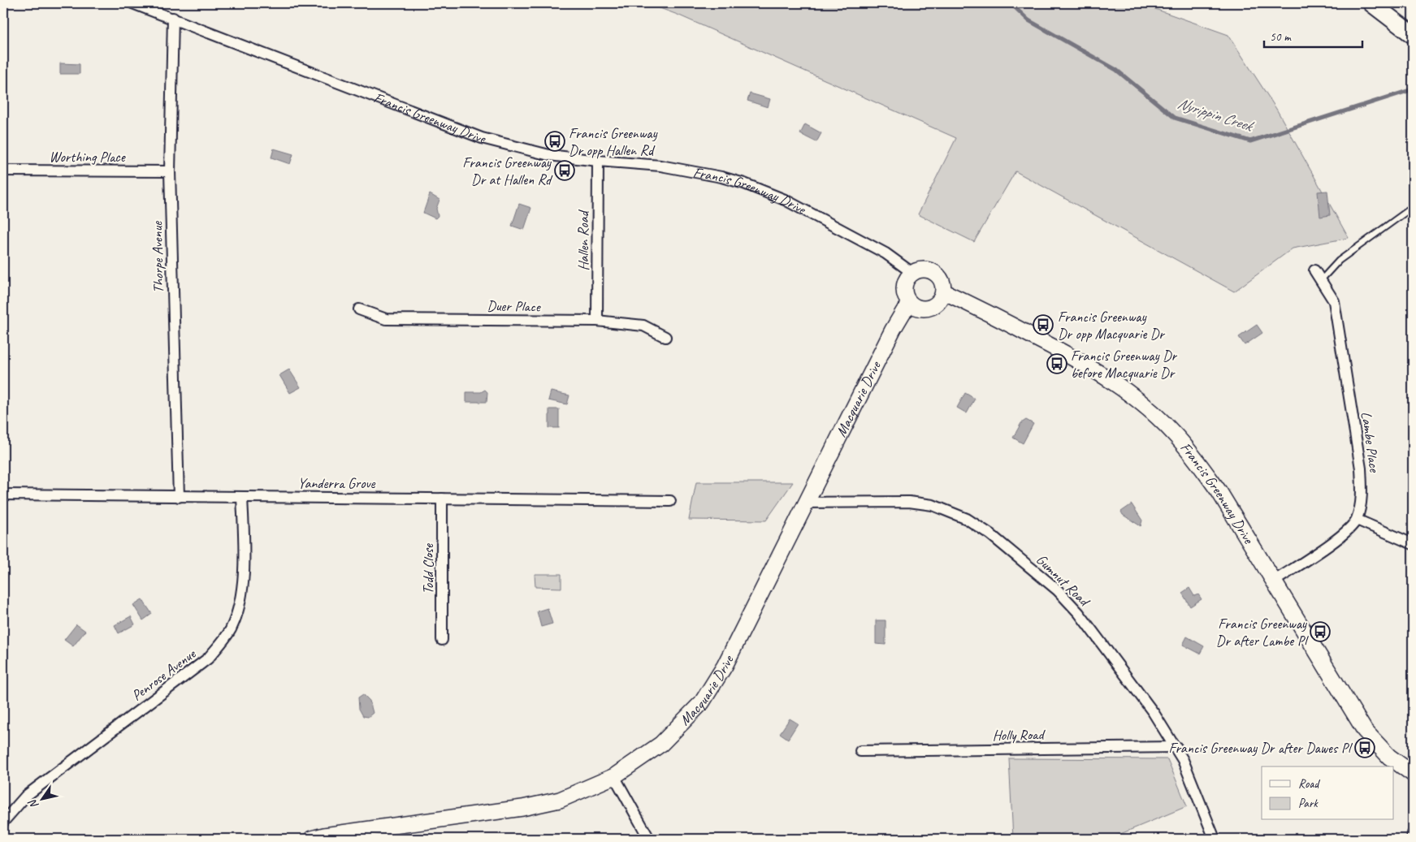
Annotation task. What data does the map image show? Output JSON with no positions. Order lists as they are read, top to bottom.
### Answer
{
  "streets": {
    "main road": ["Francis Greenway Drive", "Macquarie Drive"],
    "street": [
      "Worthing Place",
      "Hallen Road",
      "Thorpe Avenue",
      "Duer Place",
      "Lambe Place",
      "Yanderra Grove",
      "Todd Close",
      "Gumnut Road",
      "Penrose Avenue",
      "Holly Road"
    ]
  },
  "crossings": [
    ["Francis Greenway Drive", "Hallen Road"],
    ["Francis Greenway Drive", "Thorpe Avenue"],
    ["Francis Greenway Drive", "Macquarie Drive"],
    ["Worthing Place", "Thorpe Avenue"],
    ["Hallen Road", "Duer Place"],
    ["Thorpe Avenue", "Yanderra Grove"],
    ["Macquarie Drive", "Gumnut Road"],
    ["Yanderra Grove", "Todd Close"],
    ["Yanderra Grove", "Penrose Avenue"],
    ["Gumnut Road", "Holly Road"]
  ],
  "water": ["Nyrippin Creek"],
  "places": {
    "bus stop": [
      "Francis Greenway Dr opp Hallen Rd",
      "Francis Greenway Dr at Hallen Rd",
      "Francis Greenway Dr opp Macquarie Dr",
      "Francis Greenway Dr before Macquarie Dr",
      "Francis Greenway Dr after Lambe Pl",
      "Francis Greenway Dr after Dawes Pl"
    ]
  },
  "legend": ["Road", "Park"],
  "scale_bar": "50 m",
  "north": "bottom left"
}
